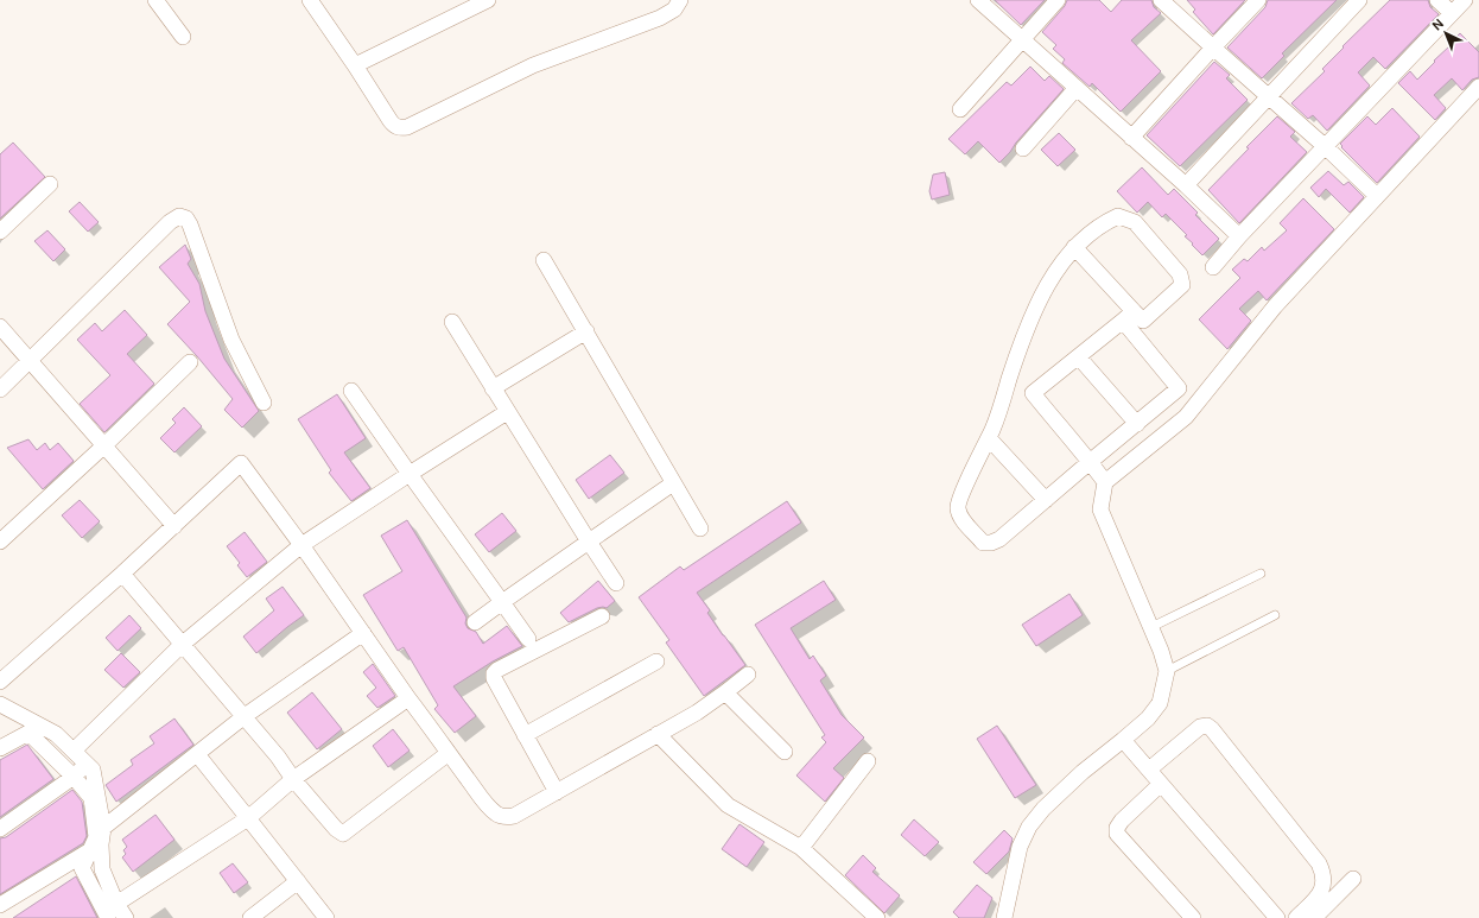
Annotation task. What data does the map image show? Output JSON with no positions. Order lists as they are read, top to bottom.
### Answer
{
  "north": "top left"
}
